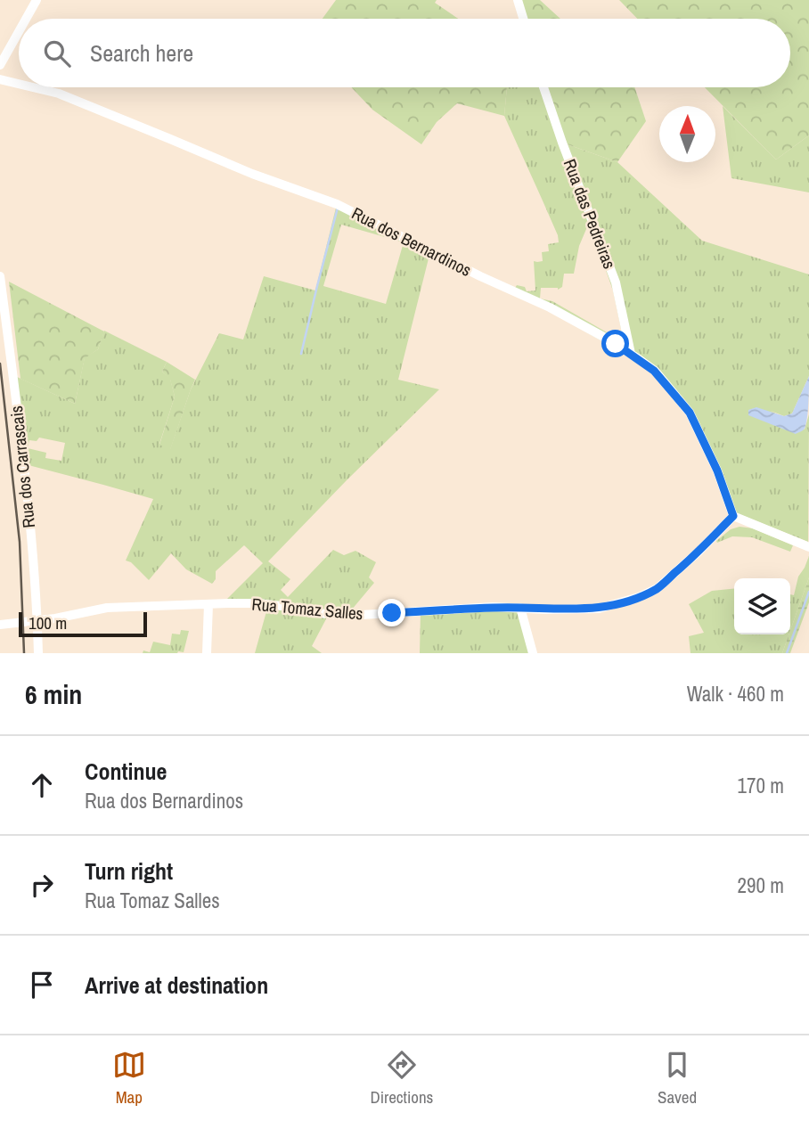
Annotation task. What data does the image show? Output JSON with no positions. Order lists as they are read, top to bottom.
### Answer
{
  "streets": {
    "street": [
      "Rua das Pedreiras",
      "Rua dos Bernardinos",
      "Rua dos Carrascais",
      "Rua Tomaz Salles"
    ]
  },
  "crossings": [
    ["Rua das Pedreiras", "Rua dos Bernardinos"],
    ["Rua dos Bernardinos", "Rua Tomaz Salles"],
    ["Rua dos Carrascais", "Rua Tomaz Salles"]
  ],
  "scale_bar": "100 m",
  "north": "top",
  "page": {
    "search": "Search here",
    "scale": "100 m",
    "heading": ["6 min", "Walk · 460 m"],
    "list": [
      ["Continue", "Rua dos Bernardinos", "170 m"],
      ["Turn right", "Rua Tomaz Salles", "290 m"],
      "Arrive at destination"
    ],
    "nav": ["Map", "Directions", "Saved"]
  }
}
